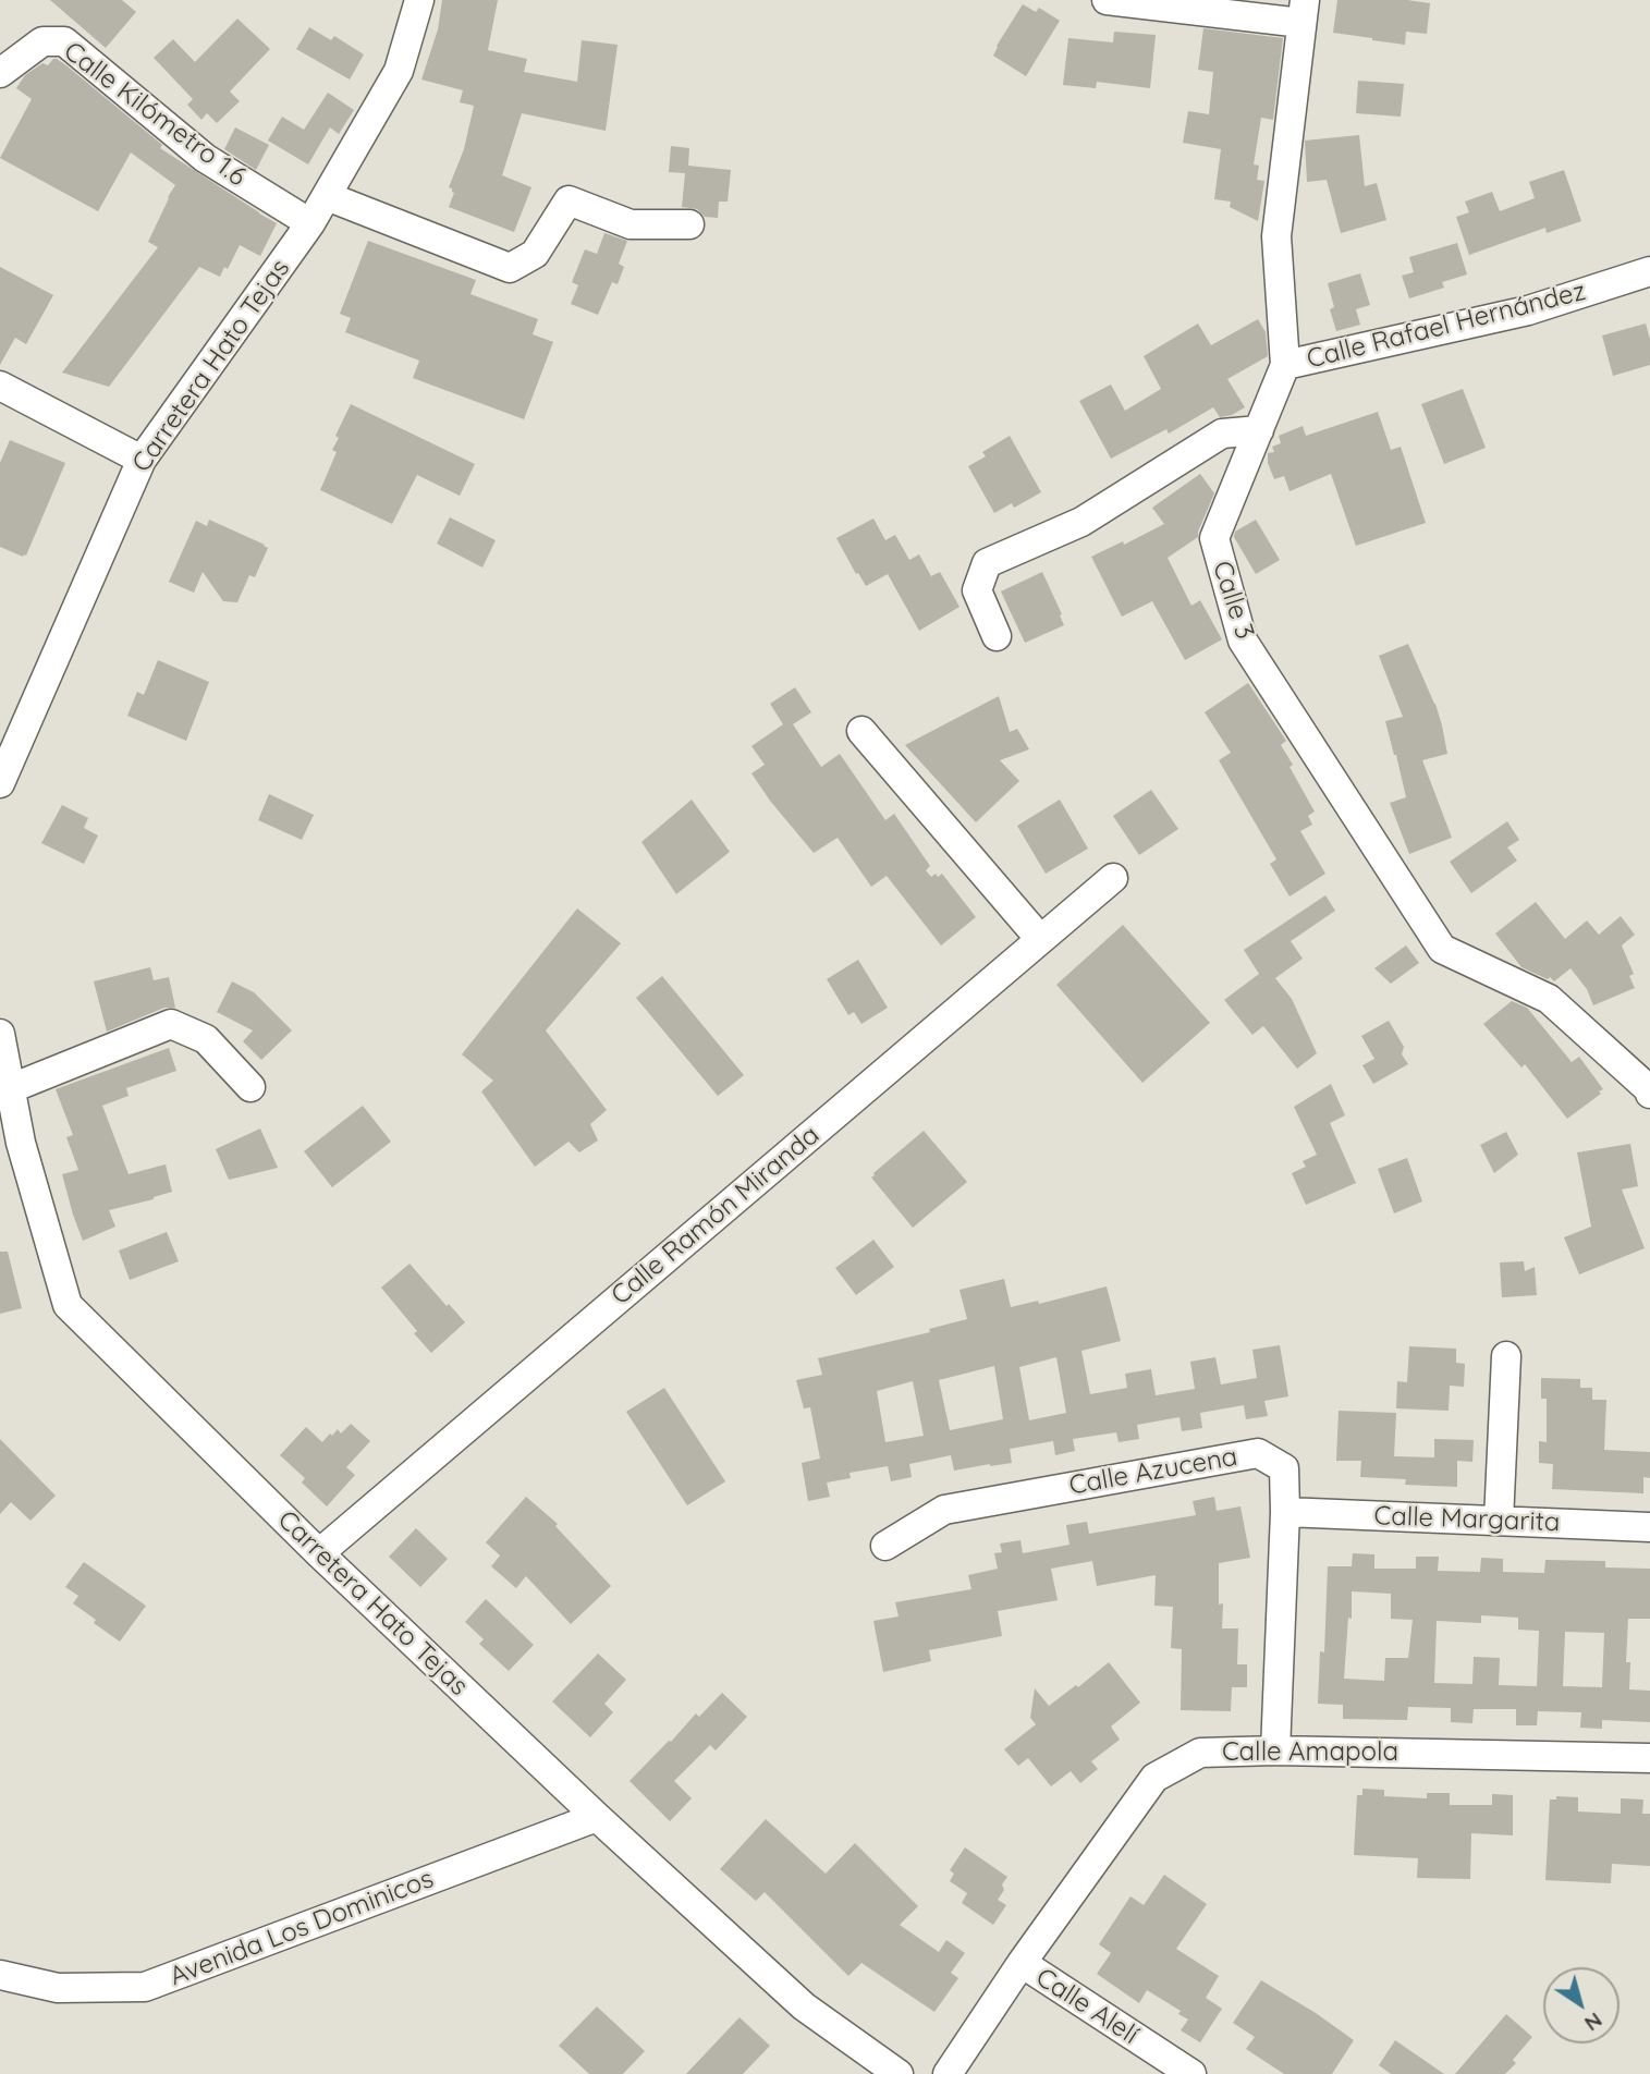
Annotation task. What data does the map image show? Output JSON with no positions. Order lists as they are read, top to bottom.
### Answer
{
  "streets": {
    "street": [
      "Calle Kilómetro 1.6",
      "Calle Rafael Hernández",
      "Carretera Hato Tejas",
      "Calle 3",
      "Calle Ramón Miranda",
      "Calle Azucena",
      "Calle Margarita",
      "Calle Amapola",
      "Avenida Los Dominicos",
      "Calle Alelí"
    ]
  },
  "crossings": [
    ["Calle Kilómetro 1.6", "Carretera Hato Tejas"],
    ["Calle Rafael Hernández", "Calle 3"],
    ["Carretera Hato Tejas", "Calle Ramón Miranda"],
    ["Carretera Hato Tejas", "Avenida Los Dominicos"],
    ["Calle Azucena", "Calle Margarita"],
    ["Calle Azucena", "Calle Amapola"],
    ["Calle Amapola", "Calle Alelí"]
  ],
  "north": "bottom right"
}
